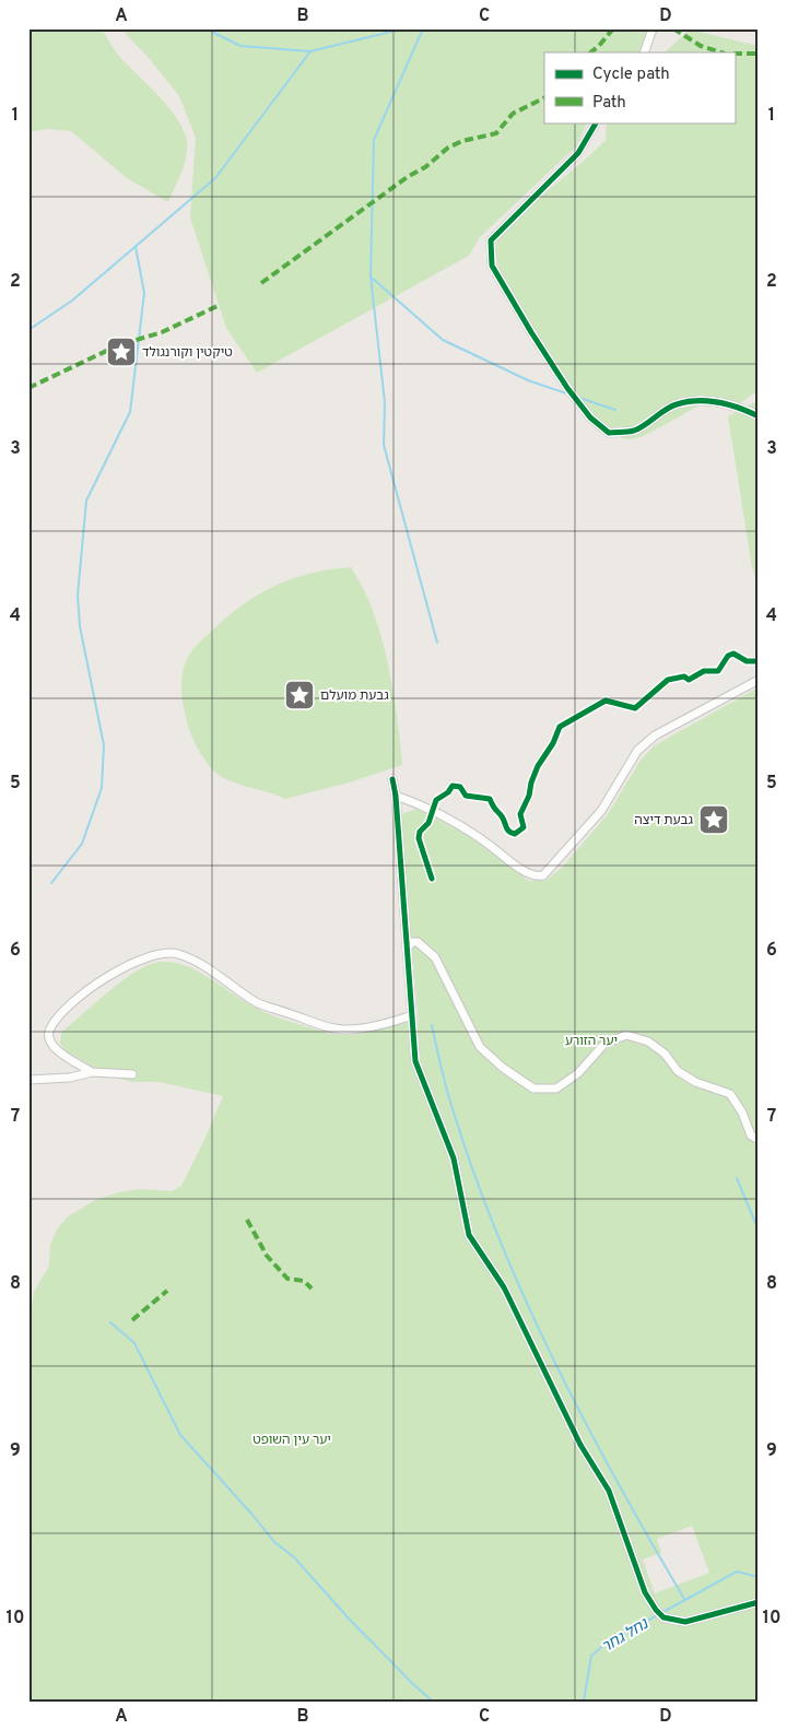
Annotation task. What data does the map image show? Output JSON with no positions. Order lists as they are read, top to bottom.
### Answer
{
  "water": ["נחל גחר"],
  "parks": ["יער הזורע", "יער עין השופט"],
  "places": {
    "place": ["טיקטין וקורנגולד", "גבעת מועלם", "גבעת דיצה"]
  },
  "legend": ["Cycle path", "Path"],
  "grid": {
    "columns": [
      "A",
      "B",
      "C",
      "D"
    ],
    "rows": [
      "1",
      "2",
      "3",
      "4",
      "5",
      "6",
      "7",
      "8",
      "9",
      "10"
    ]
  }
}
